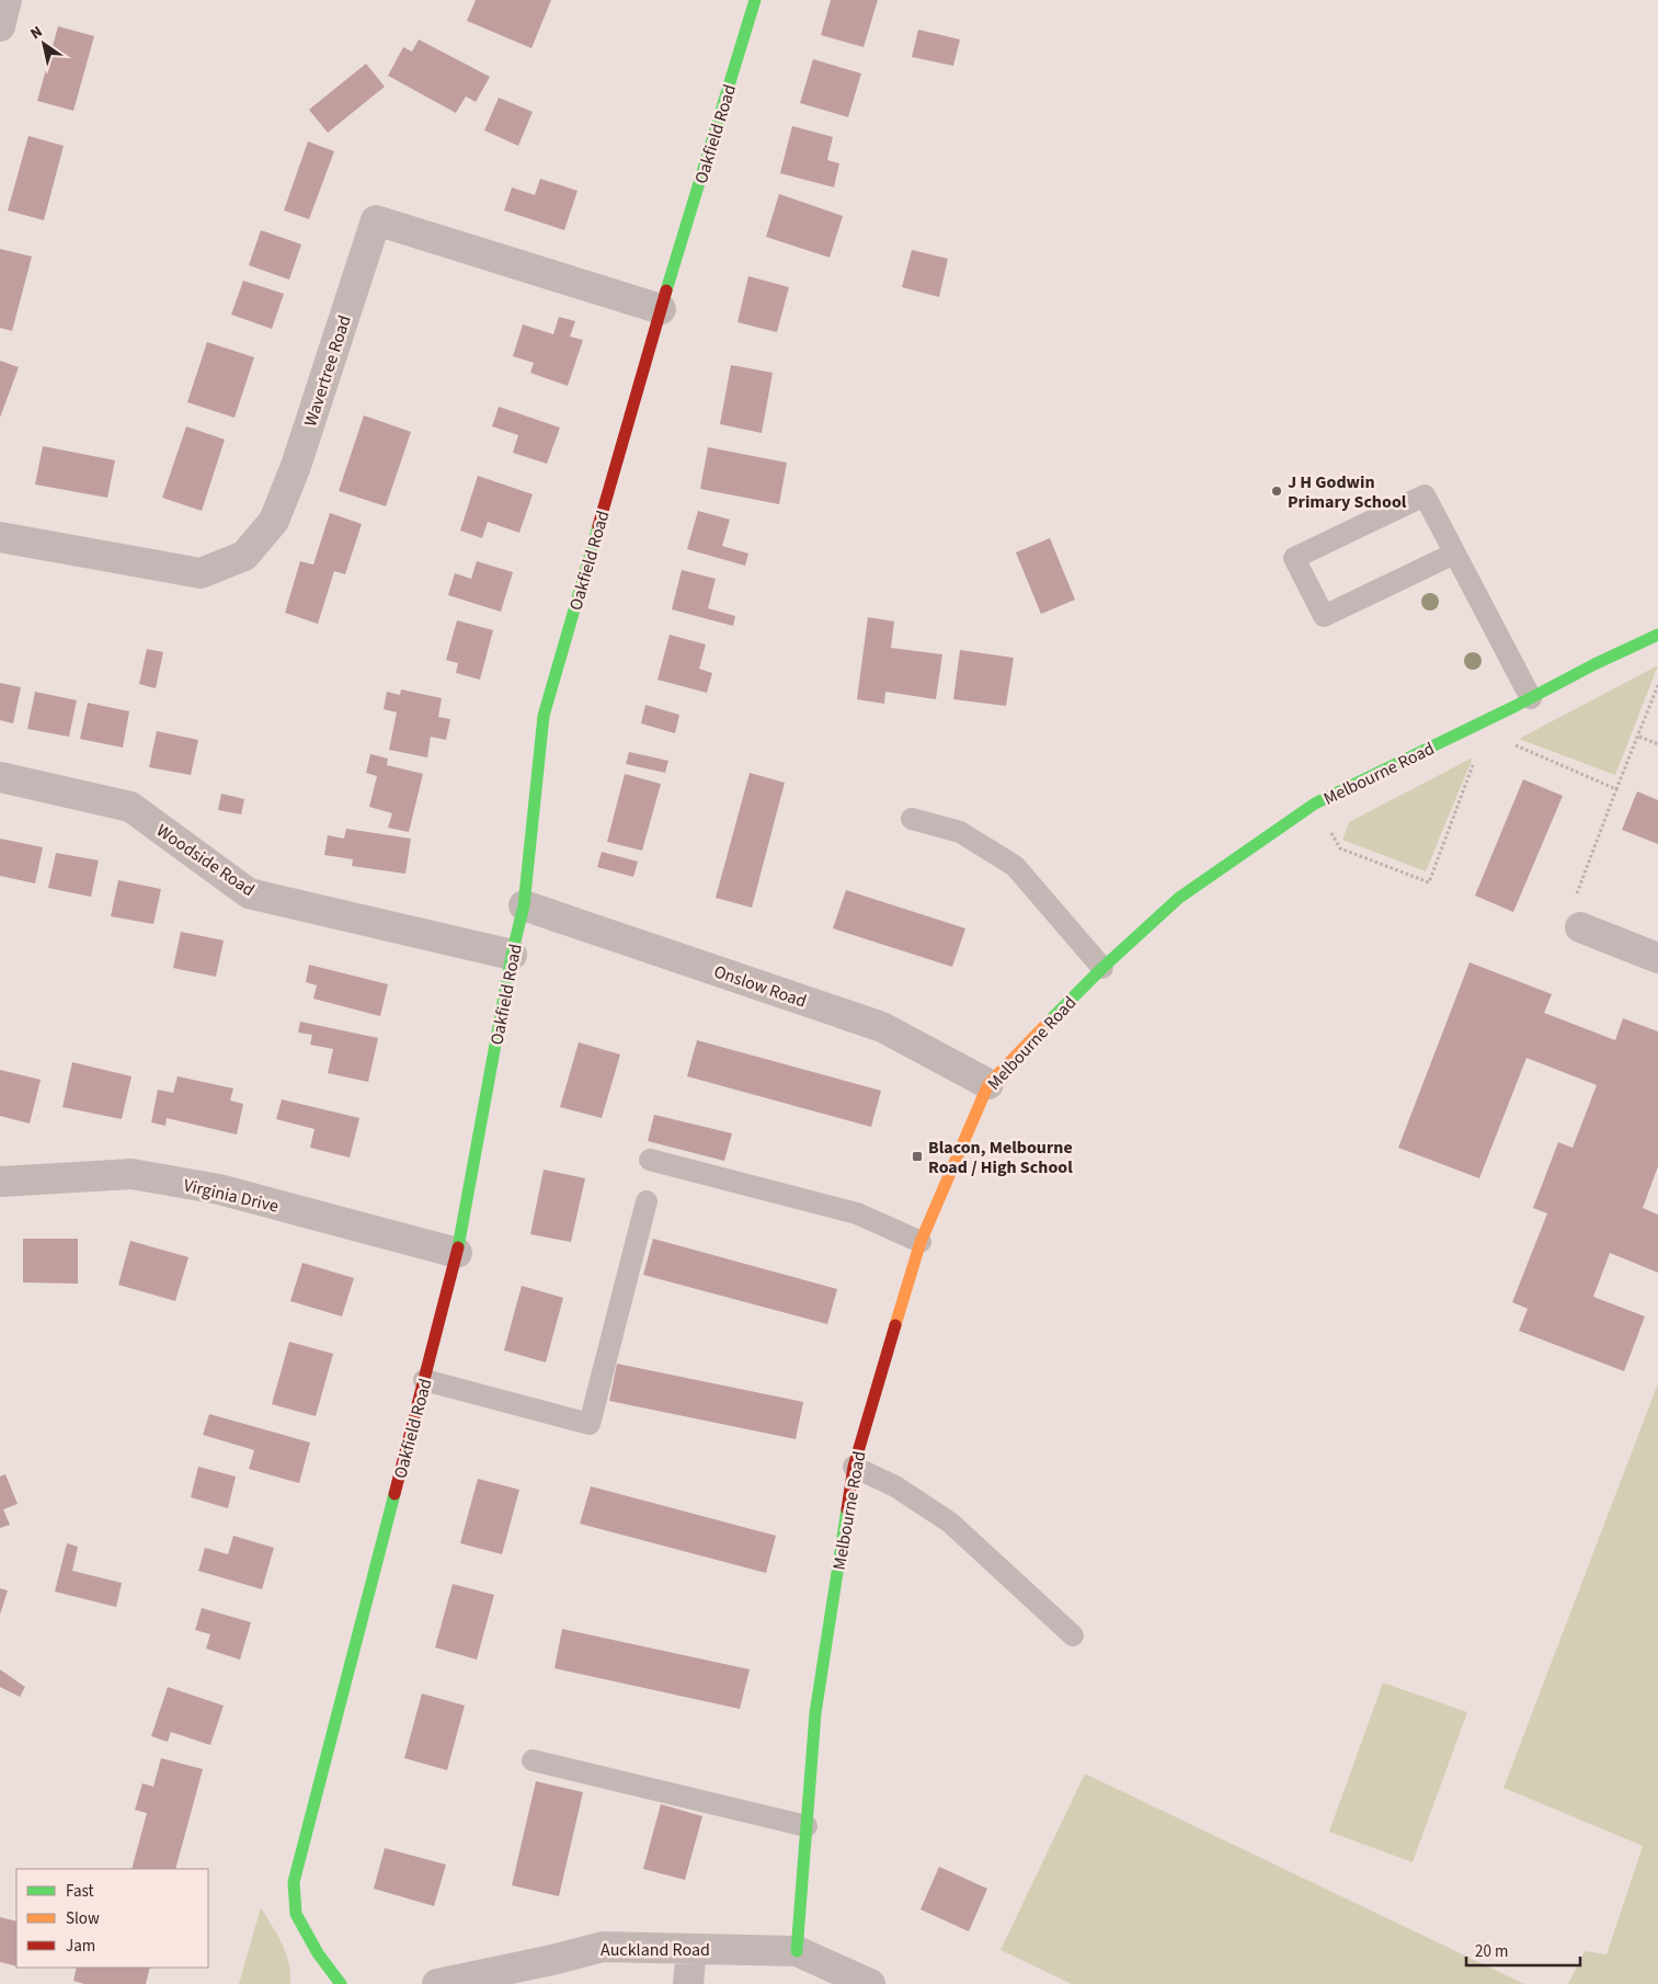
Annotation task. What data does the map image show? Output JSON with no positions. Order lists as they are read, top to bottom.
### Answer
{
  "streets": {
    "street": [
      "Oakfield Road",
      "Wavertree Road",
      "Melbourne Road",
      "Woodside Road",
      "Onslow Road",
      "Virginia Drive",
      "Auckland Road"
    ]
  },
  "crossings": [
    ["Oakfield Road", "Wavertree Road"],
    ["Oakfield Road", "Woodside Road"],
    ["Oakfield Road", "Onslow Road"],
    ["Oakfield Road", "Virginia Drive"],
    ["Melbourne Road", "Onslow Road"],
    ["Melbourne Road", "Auckland Road"]
  ],
  "places": {
    "other": ["J H Godwin Primary School"],
    "transit": ["Blacon, Melbourne Road / High School"]
  },
  "legend": ["Fast", "Slow", "Jam"],
  "scale_bar": "20 m",
  "north": "top left"
}
